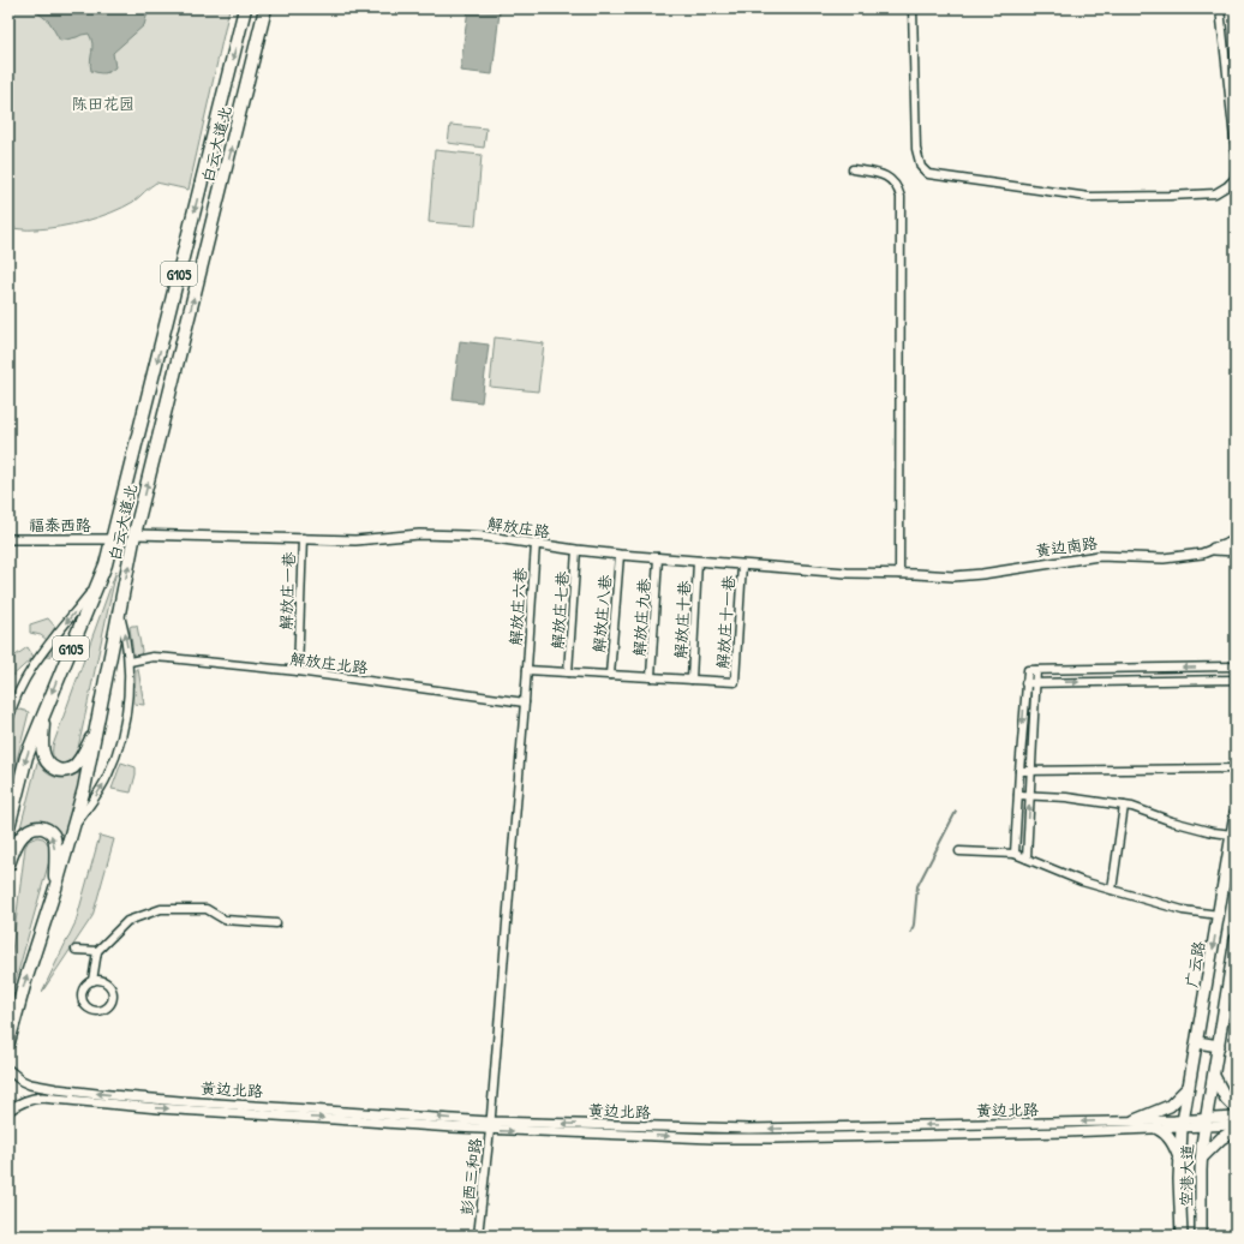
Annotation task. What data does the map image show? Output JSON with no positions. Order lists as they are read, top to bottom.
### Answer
{
  "streets": {
    "highway": ["白云大道北", "G105"],
    "main road": ["广云路", "空港大道"],
    "street": [
      "福泰西路",
      "解放庄路",
      "黄边南路",
      "解放庄一巷",
      "解放庄六巷",
      "解放庄七巷",
      "解放庄八巷",
      "解放庄九巷",
      "解放庄十巷",
      "解放庄十一巷",
      "解放庄北路",
      "黄边北路",
      "彭西三和路"
    ]
  },
  "crossings": [
    ["白云大道北", "福泰西路"],
    ["白云大道北", "解放庄路"],
    ["解放庄路", "黄边南路"],
    ["解放庄路", "解放庄一巷"],
    ["解放庄路", "解放庄六巷"],
    ["解放庄路", "解放庄七巷"],
    ["解放庄路", "解放庄八巷"],
    ["解放庄路", "解放庄九巷"],
    ["解放庄路", "解放庄十巷"],
    ["解放庄路", "解放庄十一巷"],
    ["解放庄一巷", "解放庄北路"],
    ["解放庄六巷", "解放庄北路"],
    ["解放庄六巷", "彭西三和路"],
    ["解放庄十巷", "解放庄十一巷"],
    ["解放庄北路", "彭西三和路"],
    ["广云路", "黄边北路"],
    ["广云路", "空港大道"],
    ["黄边北路", "空港大道"],
    ["黄边北路", "彭西三和路"]
  ],
  "parks": ["陈田花园"]
}
